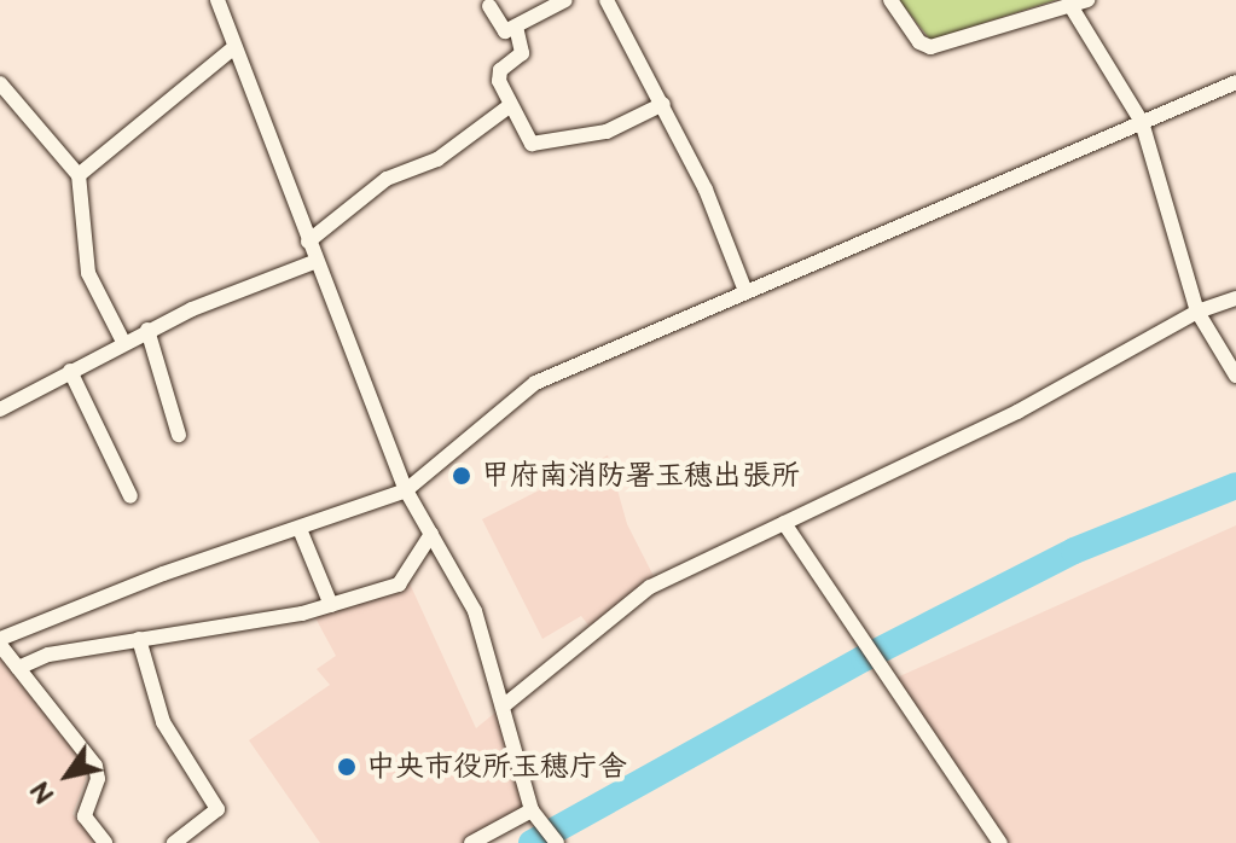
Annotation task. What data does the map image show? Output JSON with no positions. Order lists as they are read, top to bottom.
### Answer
{
  "places": ["甲府南消防署玉穂出張所", "中央市役所玉穂庁舎"],
  "north": "bottom left"
}
